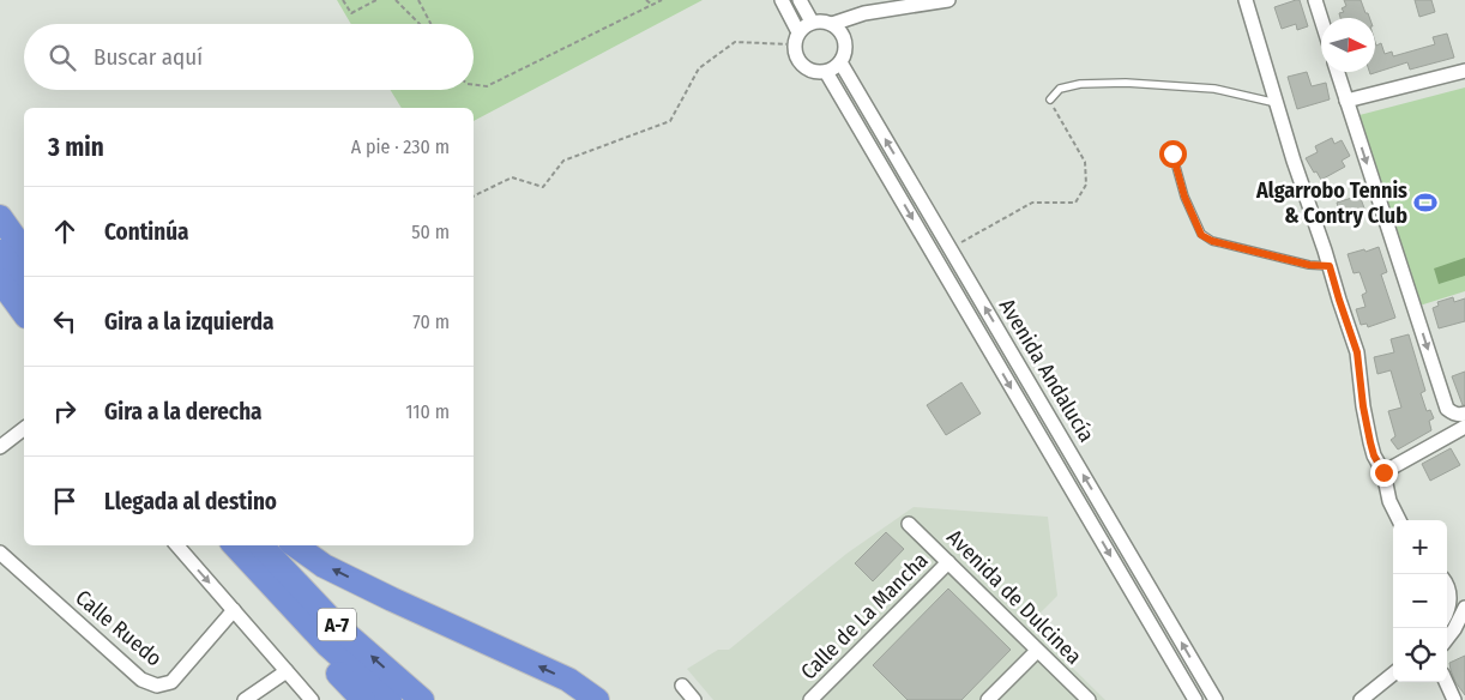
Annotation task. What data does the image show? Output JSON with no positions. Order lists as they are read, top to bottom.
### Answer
{
  "streets": {
    "highway": ["A-7"],
    "street": [
      "Avenida Andalucía",
      "Avenida de Dulcinea",
      "Calle de La Mancha",
      "Calle Ruedo"
    ]
  },
  "crossings": [
    ["Avenida de Dulcinea", "Calle de La Mancha"]
  ],
  "places": {
    "sports": ["Algarrobo Tennis & Contry Club"]
  },
  "north": "right",
  "page": {
    "search": "Buscar aquí",
    "heading": ["3 min", "A pie · 230 m"],
    "list": [
      ["Continúa", "50 m"],
      ["Gira a la izquierda", "70 m"],
      ["Gira a la derecha", "110 m"],
      "Llegada al destino"
    ],
    "map_buttons": ["+", "−"]
  }
}
